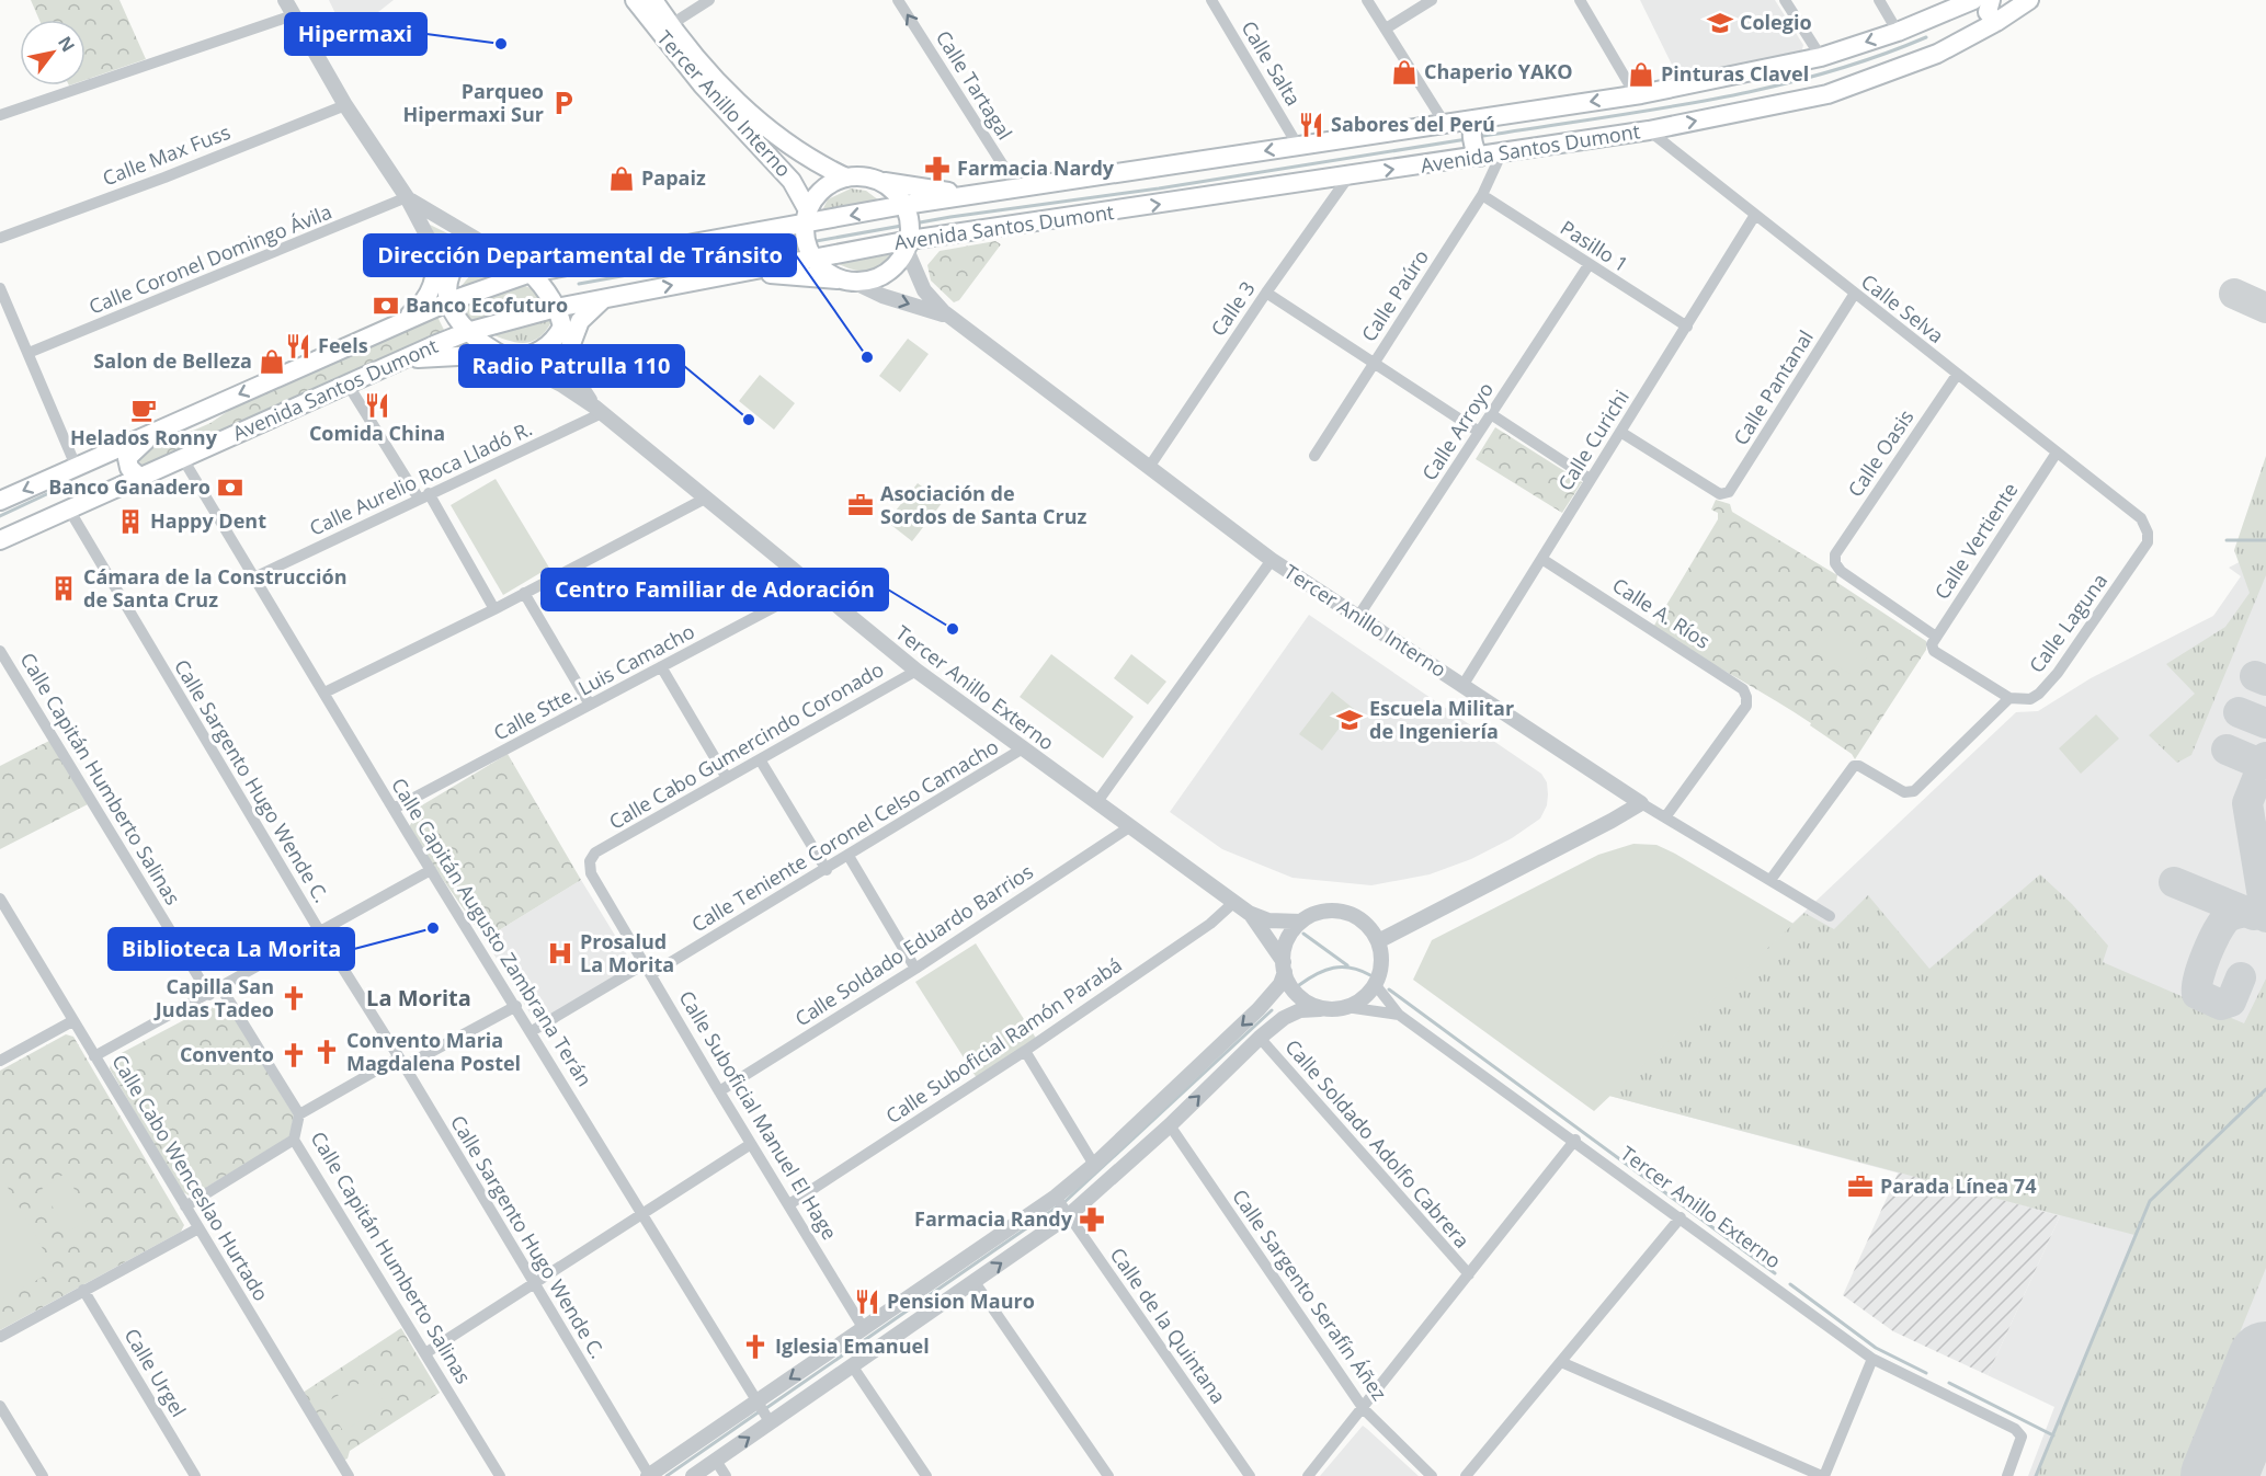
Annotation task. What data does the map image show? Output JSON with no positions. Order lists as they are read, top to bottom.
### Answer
{
  "streets": {
    "main road": ["Tercer Anillo Interno", "Avenida Santos Dumont"],
    "street": [
      "Calle Salta",
      "Calle Tartagal",
      "Calle Max Fuss",
      "Pasillo 1",
      "Calle Coronel Domingo Ávila",
      "Calle Paúro",
      "Calle 3",
      "Calle Selva",
      "Calle Pantanal",
      "Calle Arroyo",
      "Calle Curichi",
      "Calle Oasis",
      "Calle Aurelio Roca Lladó R.",
      "Calle Vertiente",
      "Calle A. Ríos",
      "Calle Laguna",
      "Calle Stte. Luis Camacho",
      "Tercer Anillo Externo",
      "Calle Cabo Gumercindo Coronado",
      "Calle Capitán Humberto Salinas",
      "Calle Sargento Hugo Wende C.",
      "Calle Teniente Coronel Celso Camacho",
      "Calle Capitán Augusto Zambrana Terán",
      "Calle Soldado Eduardo Barrios",
      "Calle Suboficial Ramón Parabá",
      "Calle Suboficial Manuel El Hage",
      "Calle Soldado Adolfo Cabrera",
      "Calle Cabo Wenceslao Hurtado",
      "Calle Sargento Serafín Áñez",
      "Calle de la Quintana",
      "Calle Urgel"
    ]
  },
  "crossings": [
    ["Calle Salta", "Avenida Santos Dumont"],
    ["Calle Tartagal", "Avenida Santos Dumont"],
    ["Tercer Anillo Interno", "Avenida Santos Dumont"],
    ["Tercer Anillo Interno", "Calle 3"],
    ["Tercer Anillo Interno", "Calle Arroyo"],
    ["Tercer Anillo Interno", "Calle Curichi"],
    ["Tercer Anillo Interno", "Calle A. Ríos"],
    ["Avenida Santos Dumont", "Calle Paúro"],
    ["Avenida Santos Dumont", "Calle 3"],
    ["Avenida Santos Dumont", "Calle Selva"],
    ["Avenida Santos Dumont", "Calle Sargento Hugo Wende C."],
    ["Avenida Santos Dumont", "Calle Capitán Augusto Zambrana Terán"],
    ["Pasillo 1", "Calle Paúro"],
    ["Pasillo 1", "Calle Arroyo"],
    ["Pasillo 1", "Calle Curichi"],
    ["Calle Selva", "Calle Pantanal"],
    ["Calle Selva", "Calle Curichi"],
    ["Calle Selva", "Calle Oasis"],
    ["Calle Selva", "Calle Vertiente"],
    ["Calle Selva", "Calle Laguna"],
    ["Calle Pantanal", "Calle Curichi"],
    ["Calle Curichi", "Calle A. Ríos"],
    ["Calle Oasis", "Calle Vertiente"],
    ["Calle Aurelio Roca Lladó R.", "Tercer Anillo Externo"],
    ["Calle Aurelio Roca Lladó R.", "Calle Capitán Augusto Zambrana Terán"],
    ["Calle Vertiente", "Calle Laguna"],
    ["Calle Stte. Luis Camacho", "Tercer Anillo Externo"],
    ["Calle Stte. Luis Camacho", "Calle Capitán Augusto Zambrana Terán"],
    ["Tercer Anillo Externo", "Calle Cabo Gumercindo Coronado"],
    ["Tercer Anillo Externo", "Calle Teniente Coronel Celso Camacho"],
    ["Tercer Anillo Externo", "Calle Soldado Eduardo Barrios"],
    ["Tercer Anillo Externo", "Calle Suboficial Ramón Parabá"],
    ["Calle Cabo Gumercindo Coronado", "Calle Suboficial Manuel El Hage"],
    ["Calle Teniente Coronel Celso Camacho", "Calle Capitán Augusto Zambrana Terán"],
    ["Calle Teniente Coronel Celso Camacho", "Calle Suboficial Manuel El Hage"],
    ["Calle Soldado Eduardo Barrios", "Calle Suboficial Manuel El Hage"],
    ["Calle Suboficial Ramón Parabá", "Calle Suboficial Manuel El Hage"]
  ],
  "one_way": ["Calle Tartagal"],
  "districts": ["La Morita"],
  "places": {
    "school or university": ["Colegio", "Escuela Militar de Ingeniería"],
    "other": [
      "Hipermaxi",
      "Dirección Departamental de Tránsito",
      "Radio Patrulla 110",
      "Centro Familiar de Adoración",
      "Biblioteca La Morita"
    ],
    "shop": [
      "Chaperio YAKO",
      "Pinturas Clavel",
      "Papaiz",
      "Salon de Belleza"
    ],
    "parking": ["Parqueo Hipermaxi Sur"],
    "restaurant": [
      "Sabores del Perú",
      "Feels",
      "Comida China",
      "Pension Mauro"
    ],
    "pharmacy": ["Farmacia Nardy", "Farmacia Randy"],
    "bank": ["Banco Ecofuturo", "Banco Ganadero"],
    "cafe": ["Helados Ronny"],
    "office": ["Asociación de Sordos de Santa Cruz", "Parada Línea 74"],
    "building": ["Happy Dent", "Cámara de la Construcción de Santa Cruz"],
    "hospital": ["Prosalud La Morita"],
    "church": [
      "Capilla San Judas Tadeo",
      "Convento Maria Magdalena Postel",
      "Convento",
      "Iglesia Emanuel"
    ]
  },
  "north": "top right"
}
